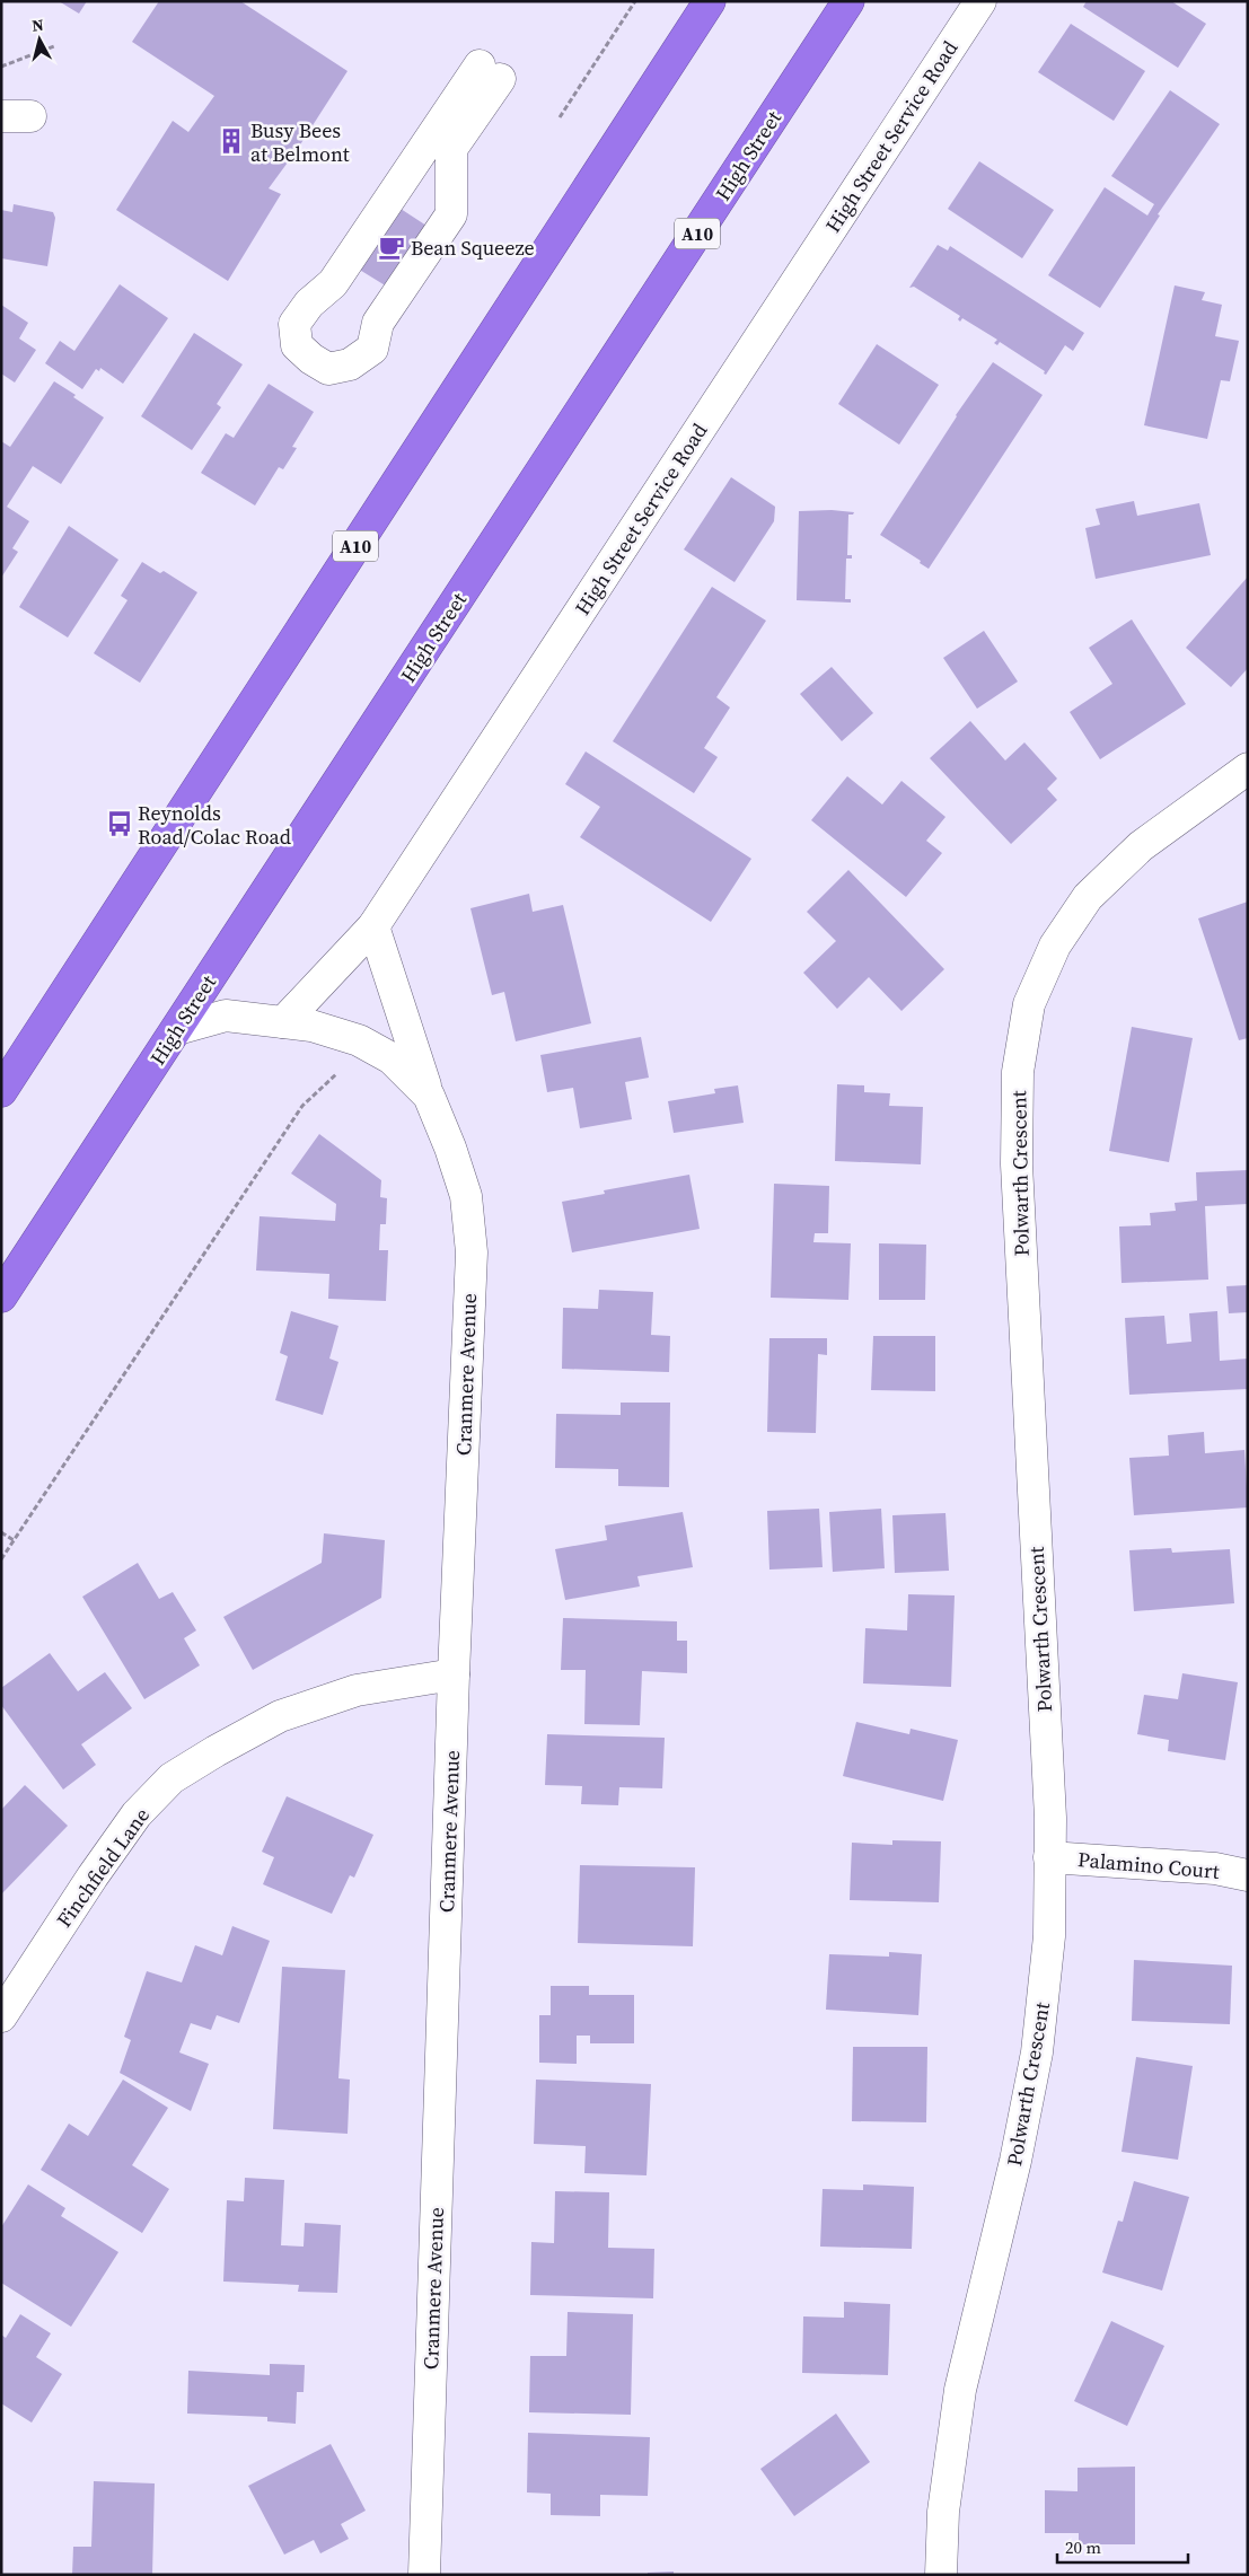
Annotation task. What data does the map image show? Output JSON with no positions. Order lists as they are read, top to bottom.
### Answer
{
  "streets": {
    "highway": ["High Street", "A10"],
    "street": [
      "High Street Service Road",
      "Polwarth Crescent",
      "Cranmere Avenue",
      "Palamino Court",
      "Finchfield Lane"
    ]
  },
  "crossings": [
    ["High Street Service Road", "Cranmere Avenue"],
    ["High Street", "Cranmere Avenue"],
    ["Polwarth Crescent", "Palamino Court"],
    ["Cranmere Avenue", "Finchfield Lane"]
  ],
  "places": {
    "building": ["Busy Bees at Belmont"],
    "cafe": ["Bean Squeeze"],
    "bus stop": ["Reynolds Road/Colac Road"]
  },
  "scale_bar": "20 m",
  "north": "top"
}
